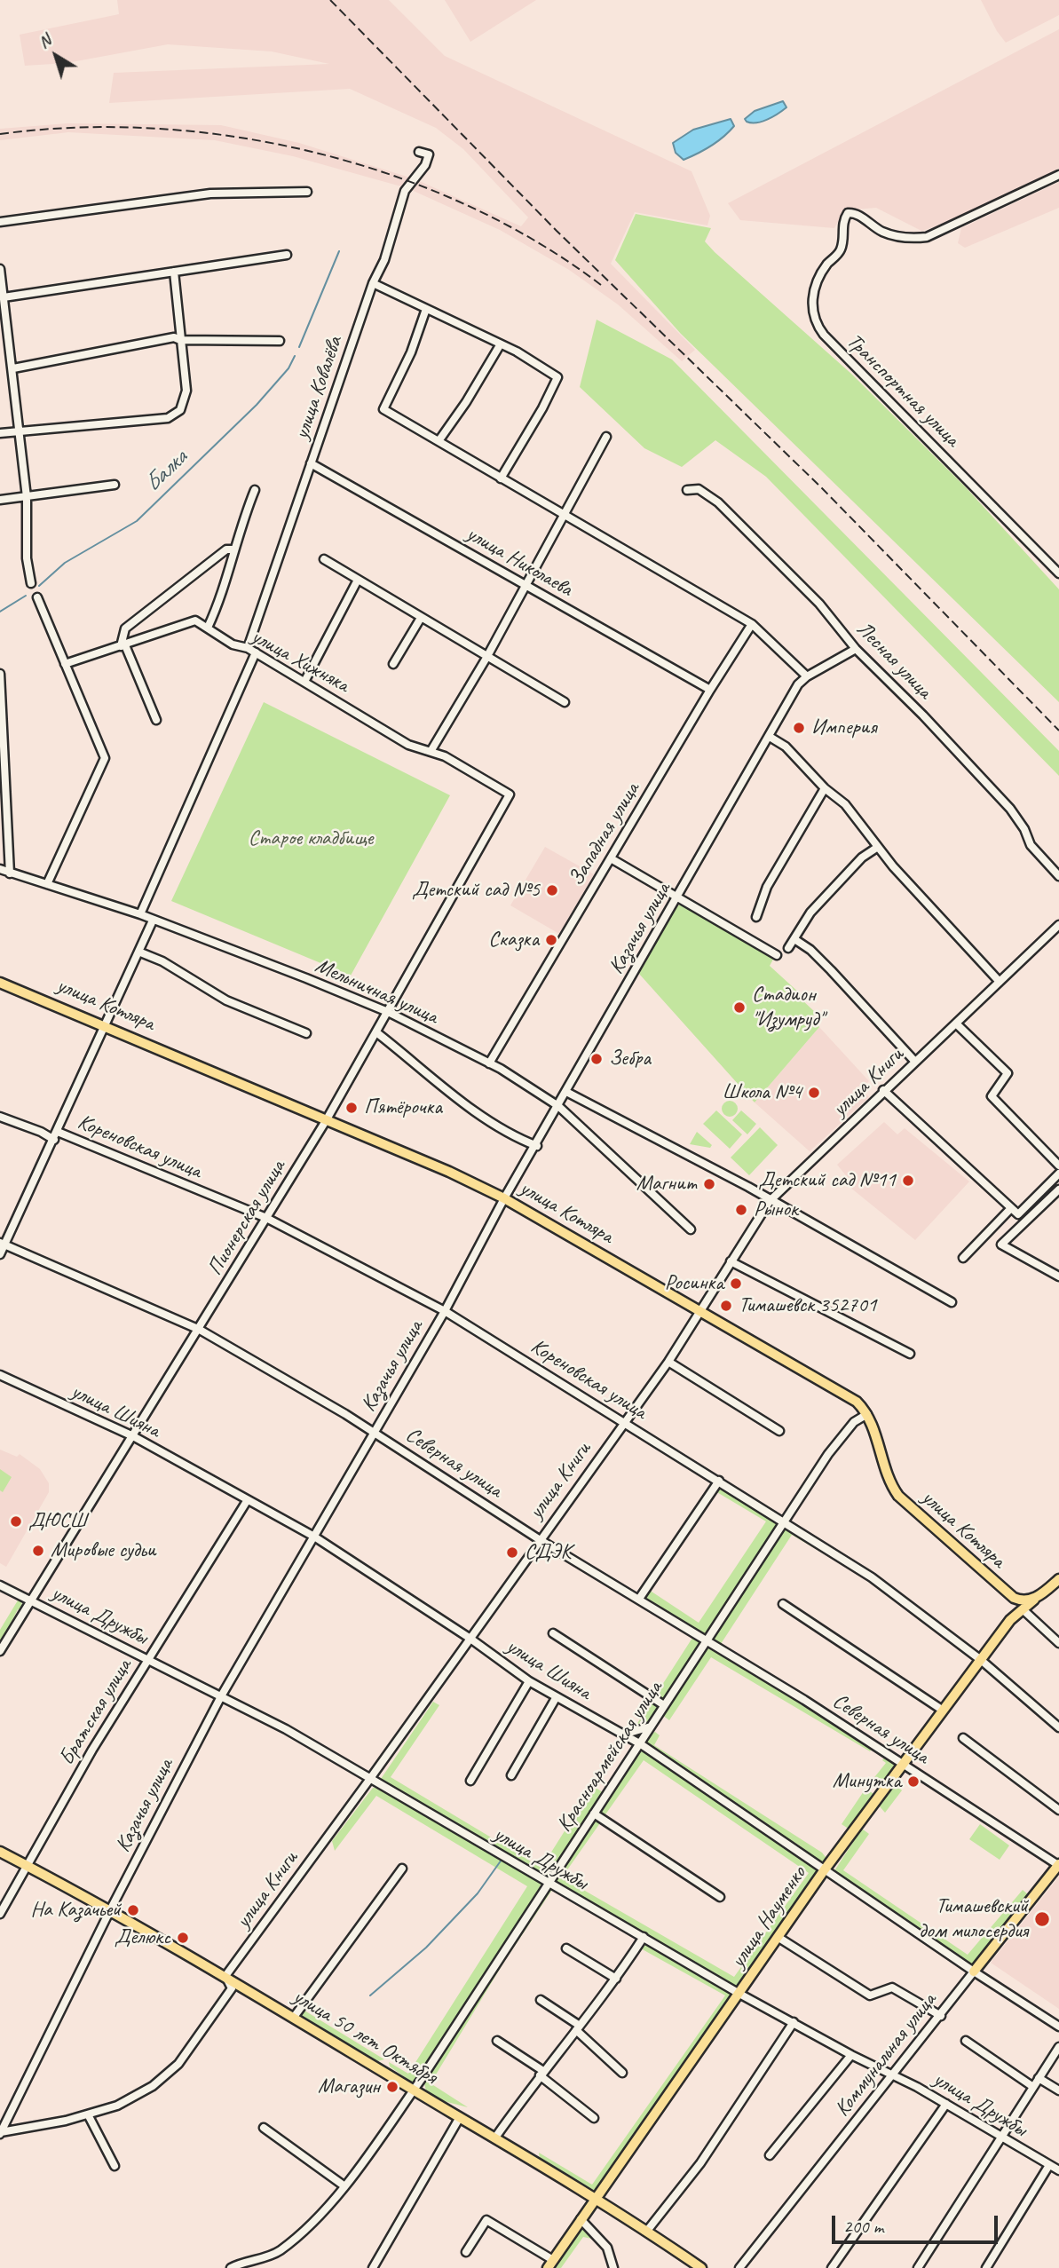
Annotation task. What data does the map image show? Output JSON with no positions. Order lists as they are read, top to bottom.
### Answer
{
  "streets": {
    "main road": [
      "улица Котляра",
      "улица Науменко",
      "улица 50 лет Октября",
      "Коммунальная улица"
    ],
    "street": [
      "улица Ковалёва",
      "Транспортная улица",
      "улица Николаева",
      "Лесная улица",
      "улица Хижняка",
      "Западная улица",
      "Казачья улица",
      "Мельничная улица",
      "улица Книги",
      "Кореновская улица",
      "Пионерская улица",
      "улица Шияна",
      "Северная улица",
      "улица Дружбы",
      "Братская улица",
      "Красноармейская улица"
    ]
  },
  "crossings": [
    ["улица Ковалёва", "улица Николаева"],
    ["улица Ковалёва", "улица Хижняка"],
    ["улица Николаева", "Западная улица"],
    ["Лесная улица", "Казачья улица"],
    ["улица Хижняка", "Пионерская улица"],
    ["Западная улица", "Мельничная улица"],
    ["Казачья улица", "Мельничная улица"],
    ["Казачья улица", "улица Котляра"],
    ["Казачья улица", "улица Книги"],
    ["Казачья улица", "Кореновская улица"],
    ["Казачья улица", "улица Шияна"],
    ["Казачья улица", "Северная улица"],
    ["Казачья улица", "улица Дружбы"],
    ["Казачья улица", "улица 50 лет Октября"],
    ["Мельничная улица", "Пионерская улица"],
    ["улица Котляра", "улица Книги"],
    ["улица Котляра", "Пионерская улица"],
    ["улица Котляра", "Красноармейская улица"],
    ["улица Котляра", "улица Науменко"],
    ["улица Книги", "Кореновская улица"],
    ["улица Книги", "улица Шияна"],
    ["улица Книги", "Северная улица"],
    ["улица Книги", "улица Дружбы"],
    ["улица Книги", "улица 50 лет Октября"],
    ["Кореновская улица", "Пионерская улица"],
    ["Кореновская улица", "Красноармейская улица"],
    ["Кореновская улица", "улица Науменко"],
    ["Пионерская улица", "улица Шияна"],
    ["Пионерская улица", "Северная улица"],
    ["Пионерская улица", "улица Дружбы"],
    ["улица Шияна", "Братская улица"],
    ["улица Шияна", "Красноармейская улица"],
    ["улица Шияна", "улица Науменко"],
    ["улица Шияна", "Коммунальная улица"],
    ["Северная улица", "Красноармейская улица"],
    ["Северная улица", "улица Науменко"],
    ["Северная улица", "Коммунальная улица"],
    ["улица Дружбы", "Братская улица"],
    ["улица Дружбы", "Красноармейская улица"],
    ["улица Дружбы", "улица Науменко"],
    ["улица Дружбы", "Коммунальная улица"],
    ["Братская улица", "улица 50 лет Октября"],
    ["Красноармейская улица", "улица 50 лет Октября"],
    ["улица Науменко", "улица 50 лет Октября"]
  ],
  "water": ["Балка"],
  "parks": ["Старое кладбище"],
  "places": [
    "Империя",
    "Детский сад №5",
    "Сказка",
    "Стадион \"Изумруд\"",
    "Зебра",
    "Школа №4",
    "Пятёрочка",
    "Детский сад №11",
    "Магнит",
    "Рынок",
    "Росинка",
    "Тимашевск 352701",
    "ДЮСШ",
    "Мировые судьи",
    "СДЭК",
    "Минутка",
    "На Казачьей",
    "Тимашевский дом милосердия",
    "Делюкс",
    "Магазин"
  ],
  "scale_bar": "200 m",
  "north": "top left"
}
